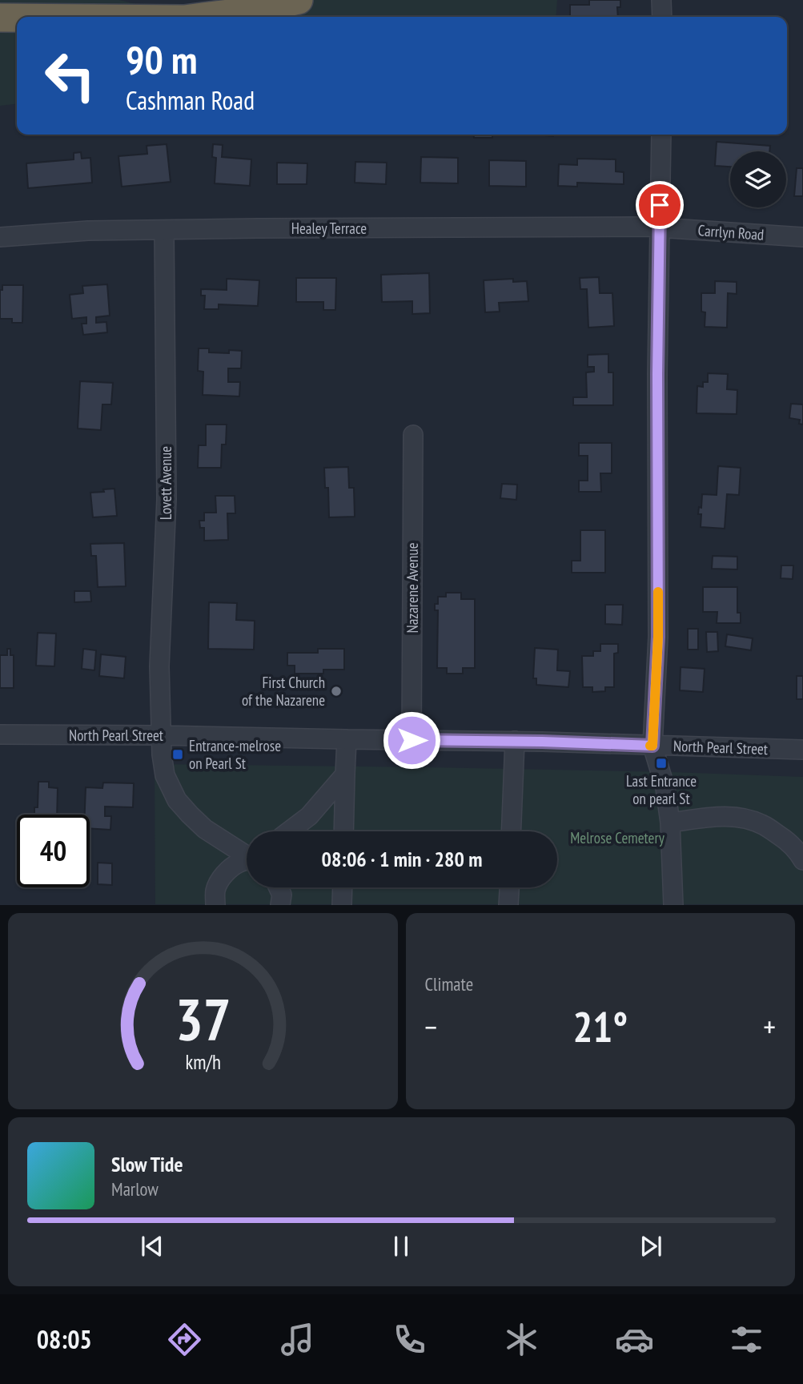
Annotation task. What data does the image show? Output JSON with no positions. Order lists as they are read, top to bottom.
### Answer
{
  "streets": {
    "street": [
      "Healey Terrace",
      "Carrlyn Road",
      "Lovett Avenue",
      "Nazarene Avenue",
      "North Pearl Street"
    ]
  },
  "crossings": [
    ["Healey Terrace", "Carrlyn Road"],
    ["Healey Terrace", "Lovett Avenue"],
    ["Lovett Avenue", "North Pearl Street"],
    ["Nazarene Avenue", "North Pearl Street"]
  ],
  "parks": ["Melrose Cemetery"],
  "places": {
    "other": ["First Church of the Nazarene"],
    "transit": ["Entrance-melrose on Pearl St", "Last Entrance on pearl St"]
  },
  "page": {
    "turn": ["90 m", "Cashman Road"],
    "limit": "40",
    "trip": "08:06 · 1 min · 280 m",
    "tile": "Climate",
    "heat": ["−", "21°", "+"],
    "song": ["Slow Tide", "Marlow"],
    "tabs": "08:05",
    "gauge": ["37", "km/h"]
  }
}
